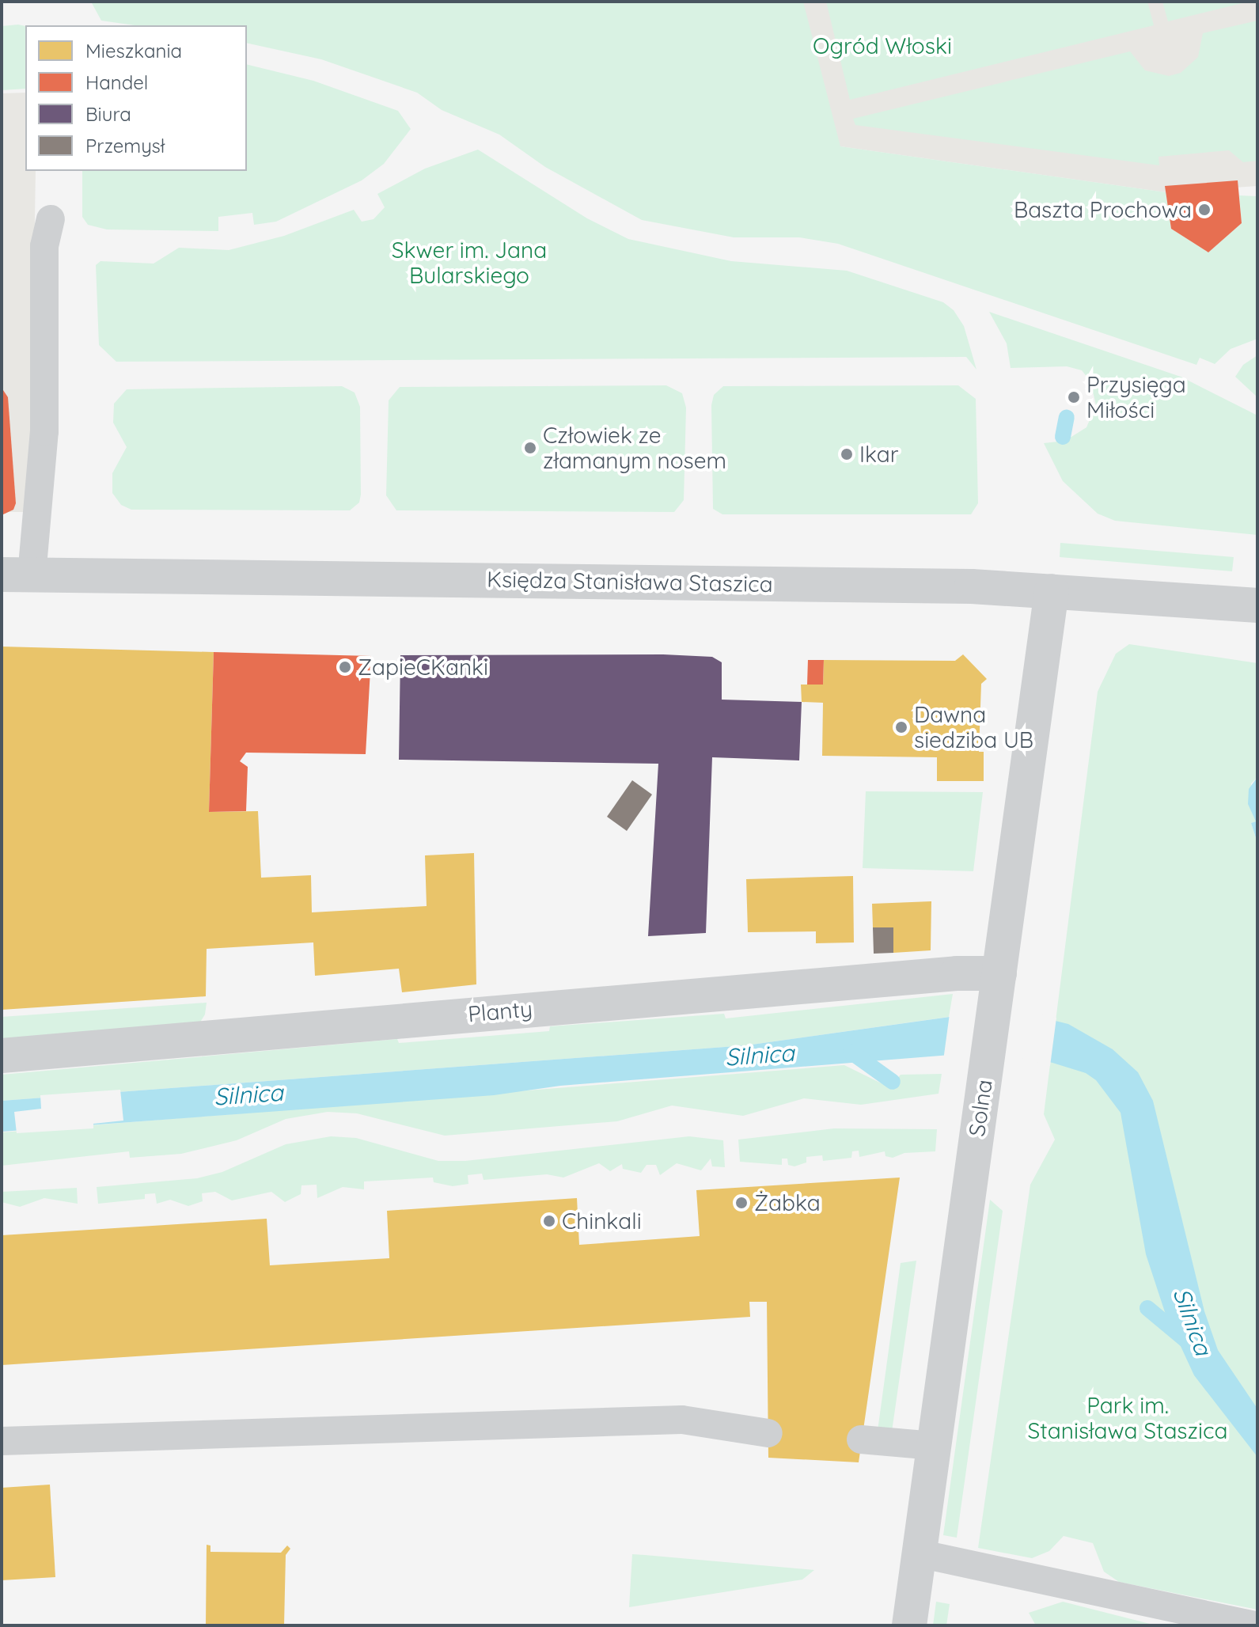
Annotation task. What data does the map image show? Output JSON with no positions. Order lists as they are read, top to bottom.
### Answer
{
  "streets": {
    "street": ["Księdza Stanisława Staszica", "Planty", "Solna"]
  },
  "crossings": [
    ["Księdza Stanisława Staszica", "Solna"],
    ["Planty", "Solna"]
  ],
  "water": ["Silnica"],
  "parks": ["Ogród Włoski", "Skwer im. Jana Bularskiego", "Park im. Stanisława Staszica"],
  "places": [
    "Baszta Prochowa",
    "Przysięga Miłości",
    "Człowiek ze złamanym nosem",
    "Ikar",
    "ZapieCKanki",
    "Dawna siedziba UB",
    "Żabka",
    "Chinkali"
  ],
  "legend": [
    "Mieszkania",
    "Handel",
    "Biura",
    "Przemysł"
  ]
}
